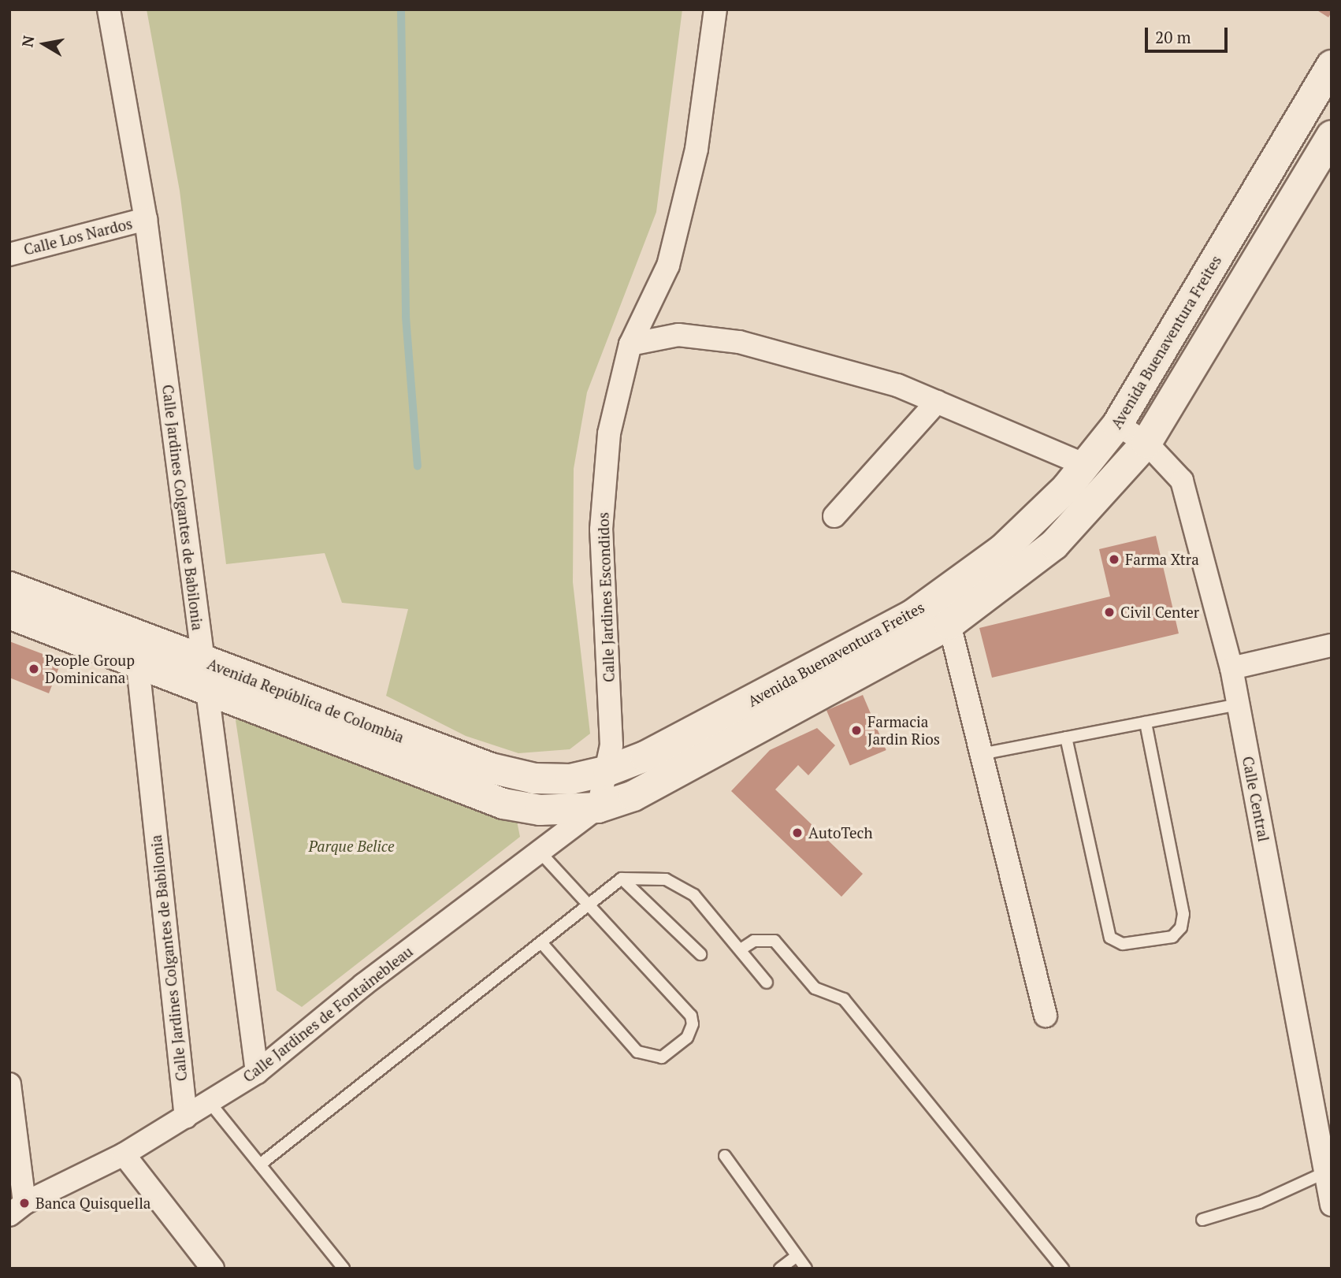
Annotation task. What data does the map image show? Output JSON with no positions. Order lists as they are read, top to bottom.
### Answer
{
  "streets": {
    "main road": ["Avenida Buenaventura Freites", "Avenida República de Colombia"],
    "street": [
      "Calle Los Nardos",
      "Calle Jardines Colgantes de Babilonia",
      "Calle Jardines Escondidos",
      "Calle Central",
      "Calle Jardines de Fontainebleau"
    ]
  },
  "crossings": [
    ["Calle Los Nardos", "Calle Jardines Colgantes de Babilonia"],
    ["Avenida Buenaventura Freites", "Calle Jardines Escondidos"],
    ["Avenida Buenaventura Freites", "Avenida República de Colombia"],
    ["Avenida Buenaventura Freites", "Calle Central"],
    ["Avenida Buenaventura Freites", "Calle Jardines de Fontainebleau"],
    ["Calle Jardines Colgantes de Babilonia", "Avenida República de Colombia"],
    ["Calle Jardines Colgantes de Babilonia", "Calle Jardines de Fontainebleau"],
    ["Calle Jardines Escondidos", "Avenida República de Colombia"],
    ["Avenida República de Colombia", "Calle Jardines de Fontainebleau"]
  ],
  "parks": ["Parque Belice"],
  "places": [
    "Farma Xtra",
    "Civil Center",
    "People Group Dominicana",
    "Farmacia Jardin Rios",
    "AutoTech",
    "Banca Quisquella"
  ],
  "scale_bar": "20 m",
  "north": "left"
}
